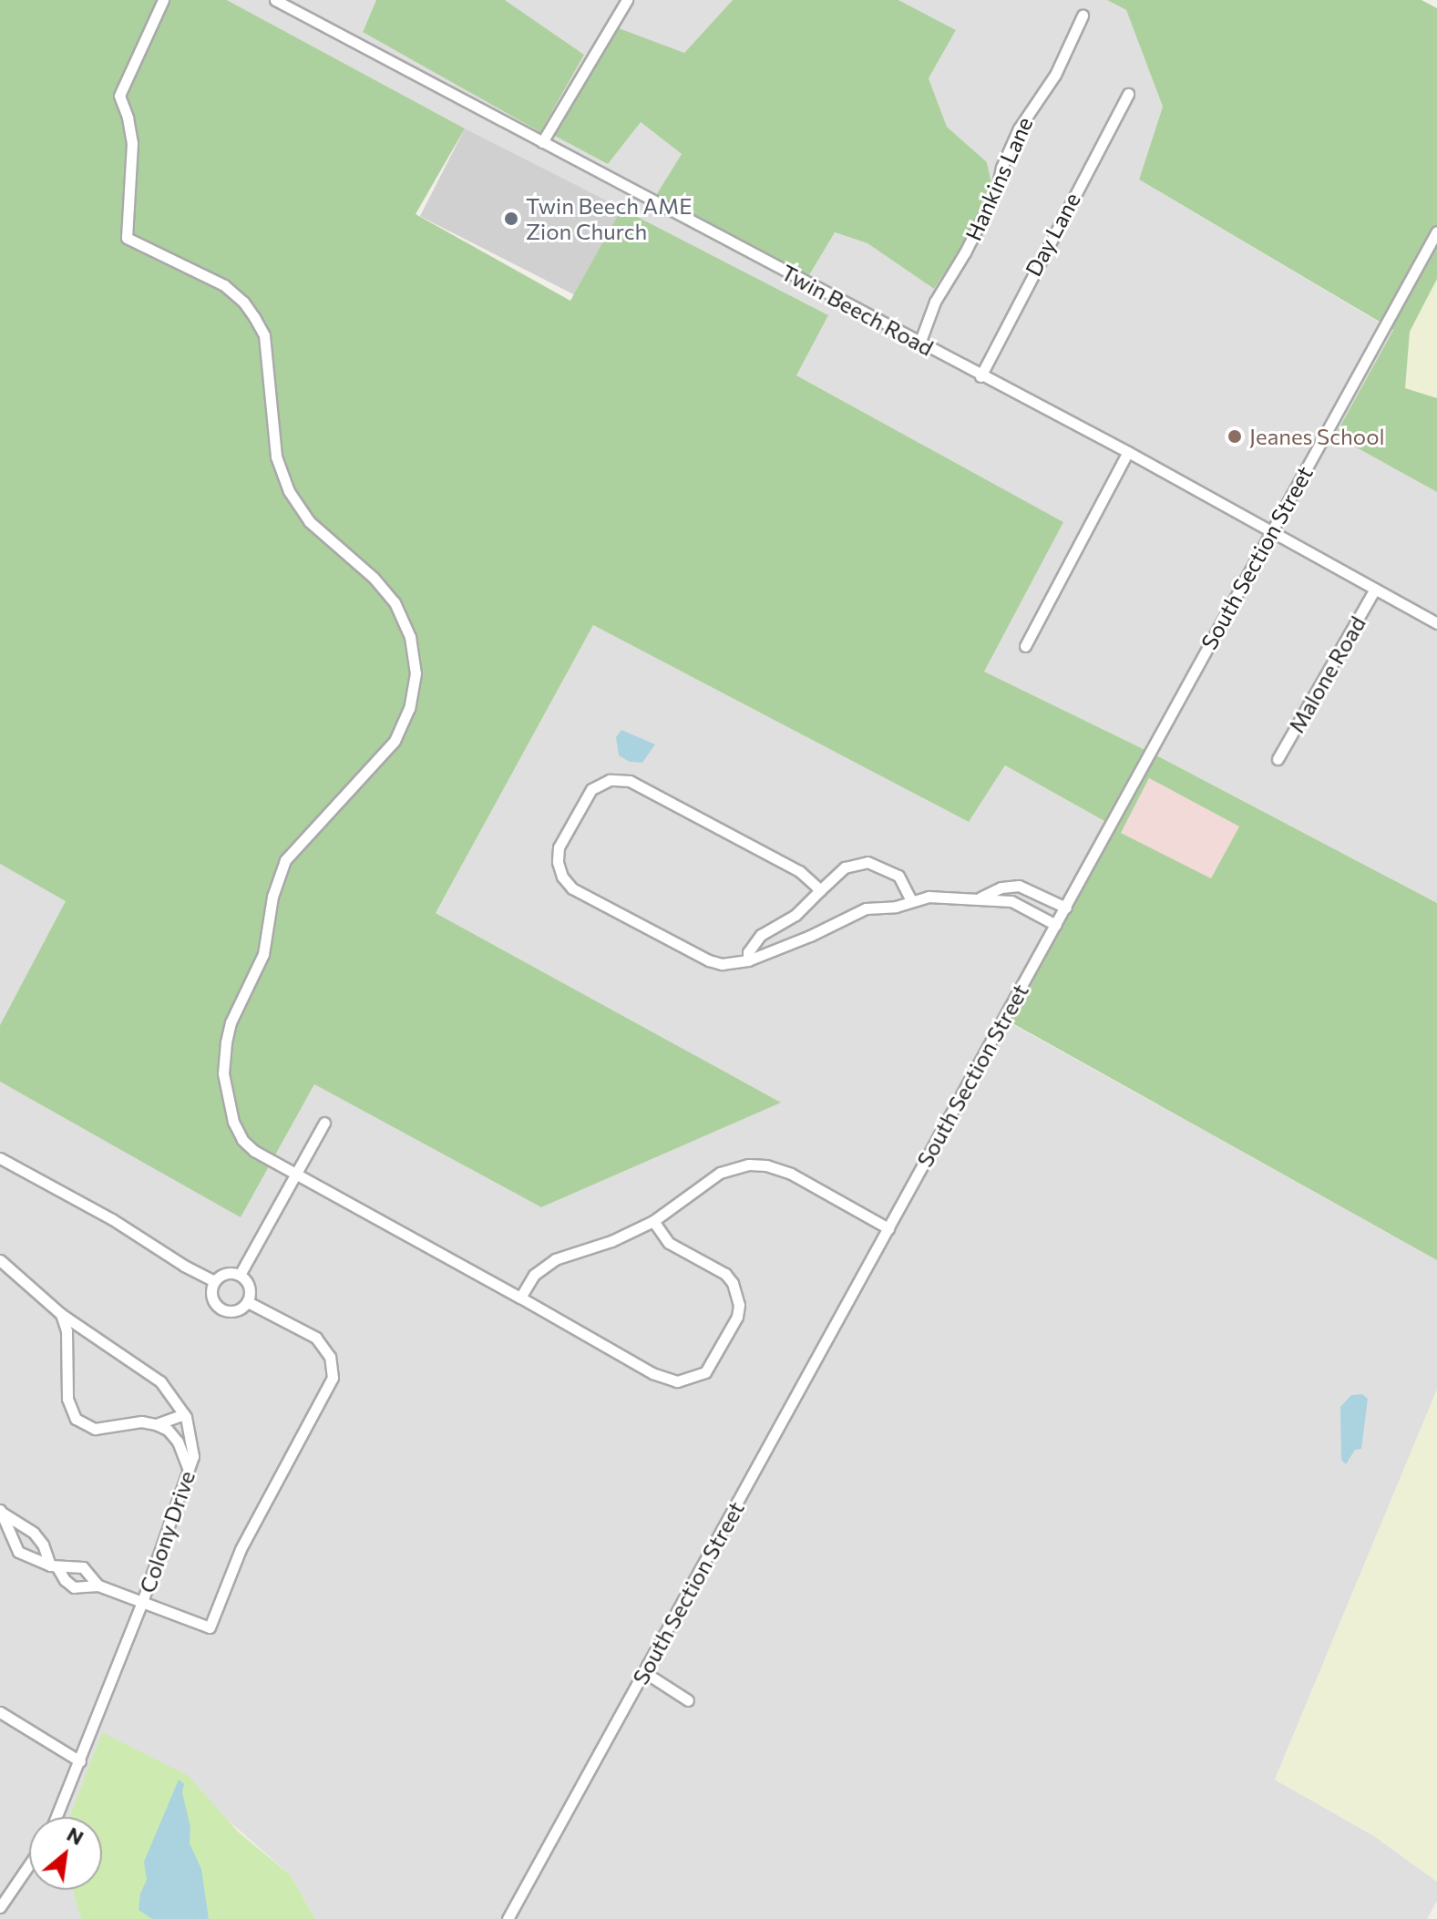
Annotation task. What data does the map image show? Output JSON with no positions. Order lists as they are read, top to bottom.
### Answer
{
  "streets": {
    "street": [
      "Hankins Lane",
      "Day Lane",
      "Twin Beech Road",
      "South Section Street",
      "Malone Road",
      "Colony Drive"
    ]
  },
  "crossings": [
    ["Hankins Lane", "Twin Beech Road"],
    ["Day Lane", "Twin Beech Road"],
    ["Twin Beech Road", "South Section Street"],
    ["Twin Beech Road", "Malone Road"]
  ],
  "places": ["Twin Beech AME Zion Church", "Jeanes School"],
  "north": "top right"
}
